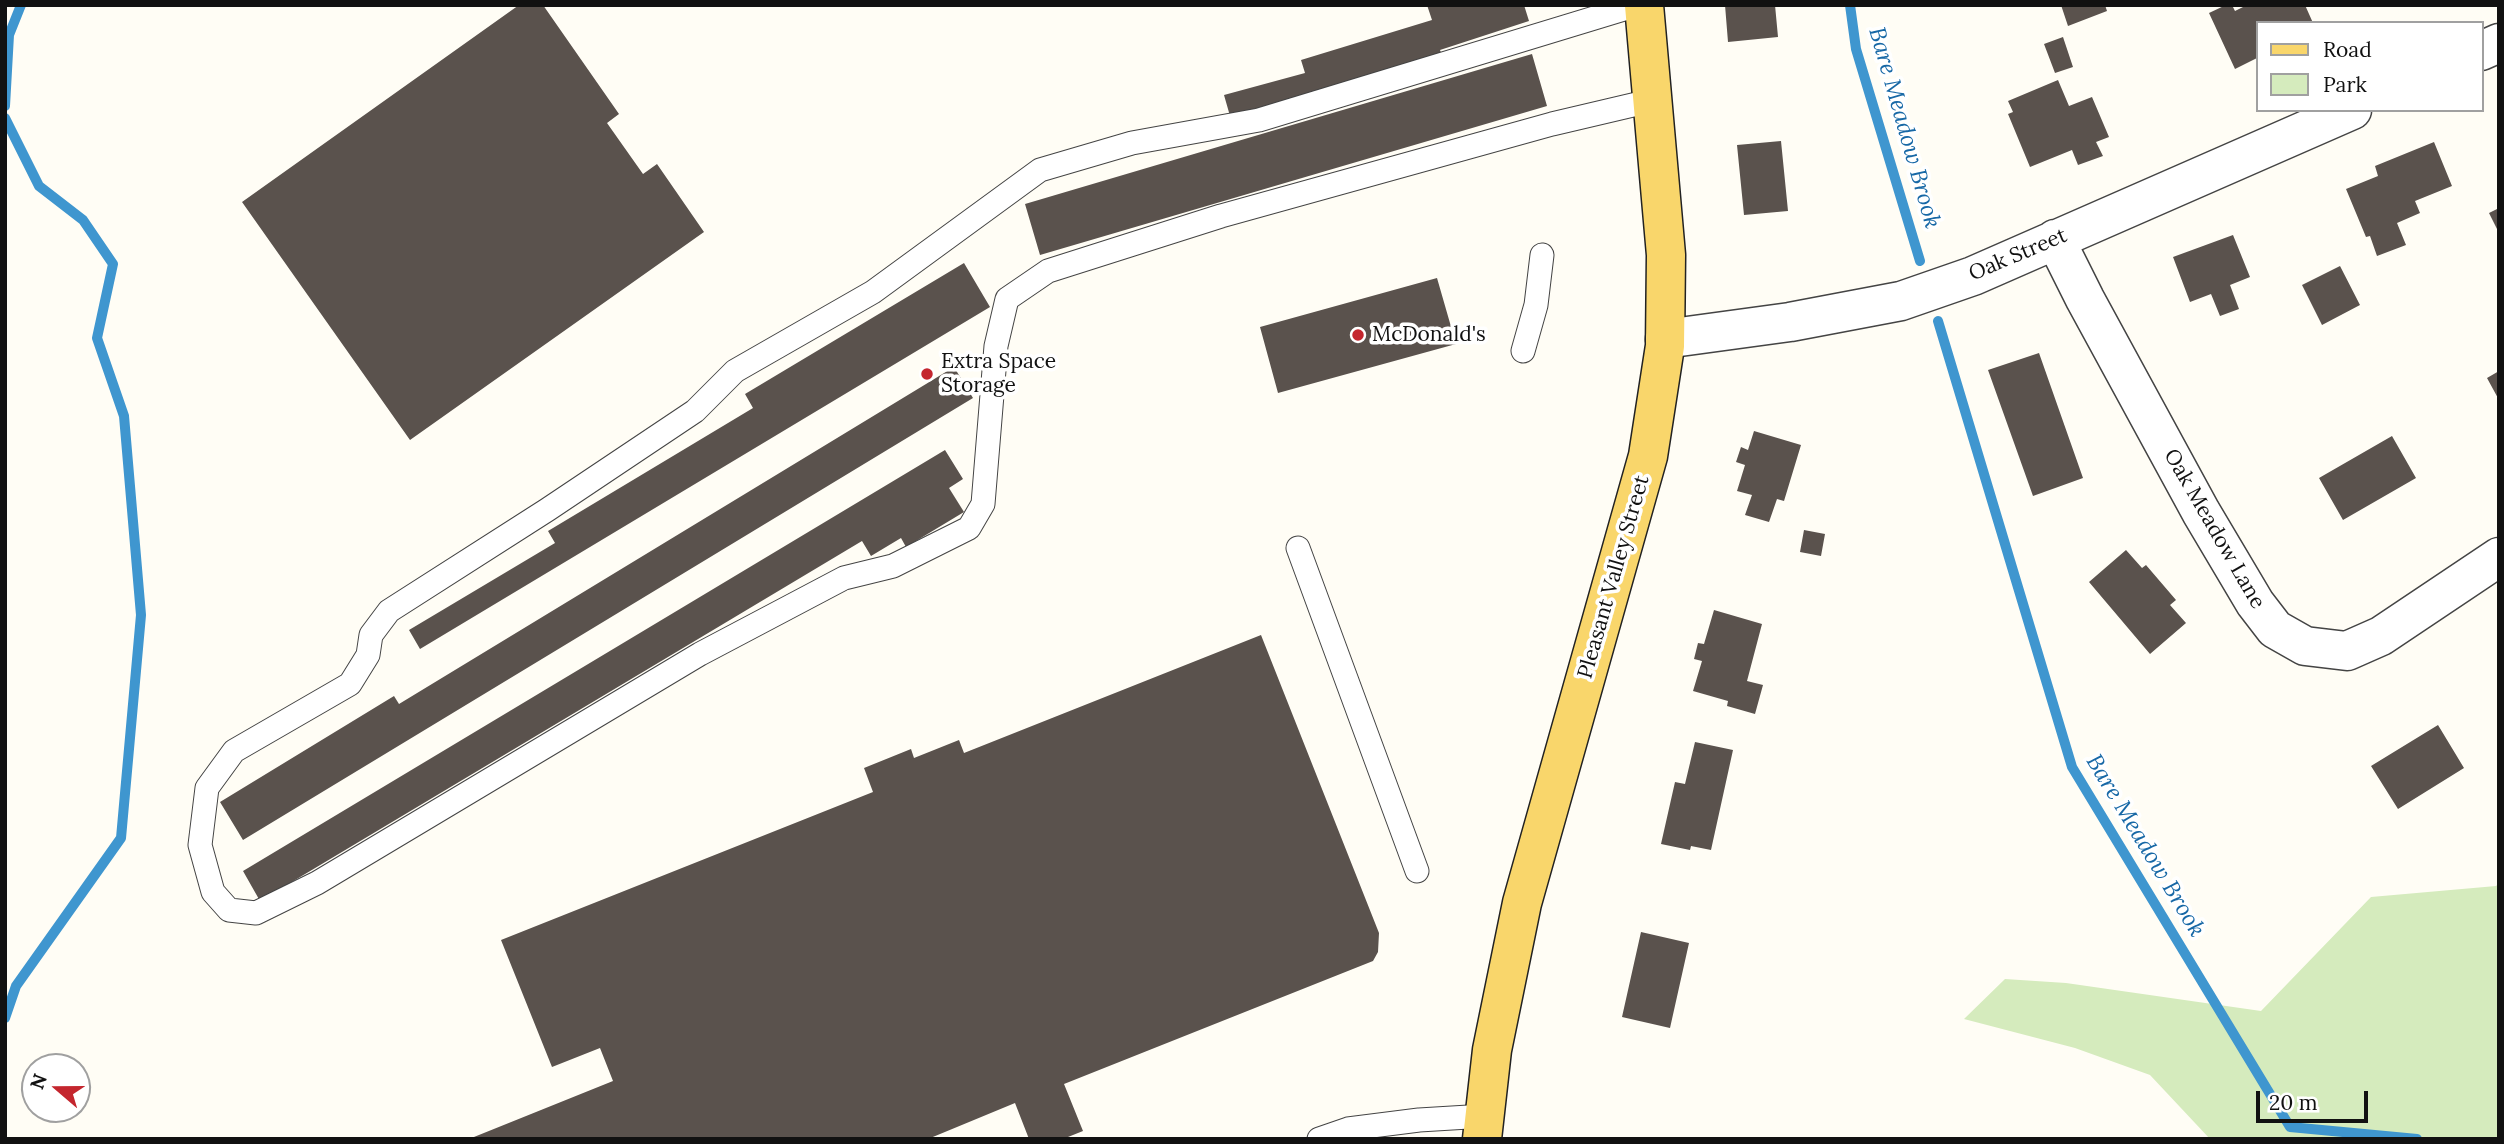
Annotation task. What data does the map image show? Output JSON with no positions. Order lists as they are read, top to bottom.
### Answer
{
  "streets": {
    "main road": ["Pleasant Valley Street"],
    "street": ["Oak Street", "Oak Meadow Lane"]
  },
  "crossings": [
    ["Oak Street", "Oak Meadow Lane"],
    ["Oak Street", "Pleasant Valley Street"]
  ],
  "water": ["Bare Meadow Brook"],
  "places": ["McDonald's", "Extra Space Storage"],
  "legend": ["Road", "Park"],
  "scale_bar": "20 m",
  "north": "left"
}
